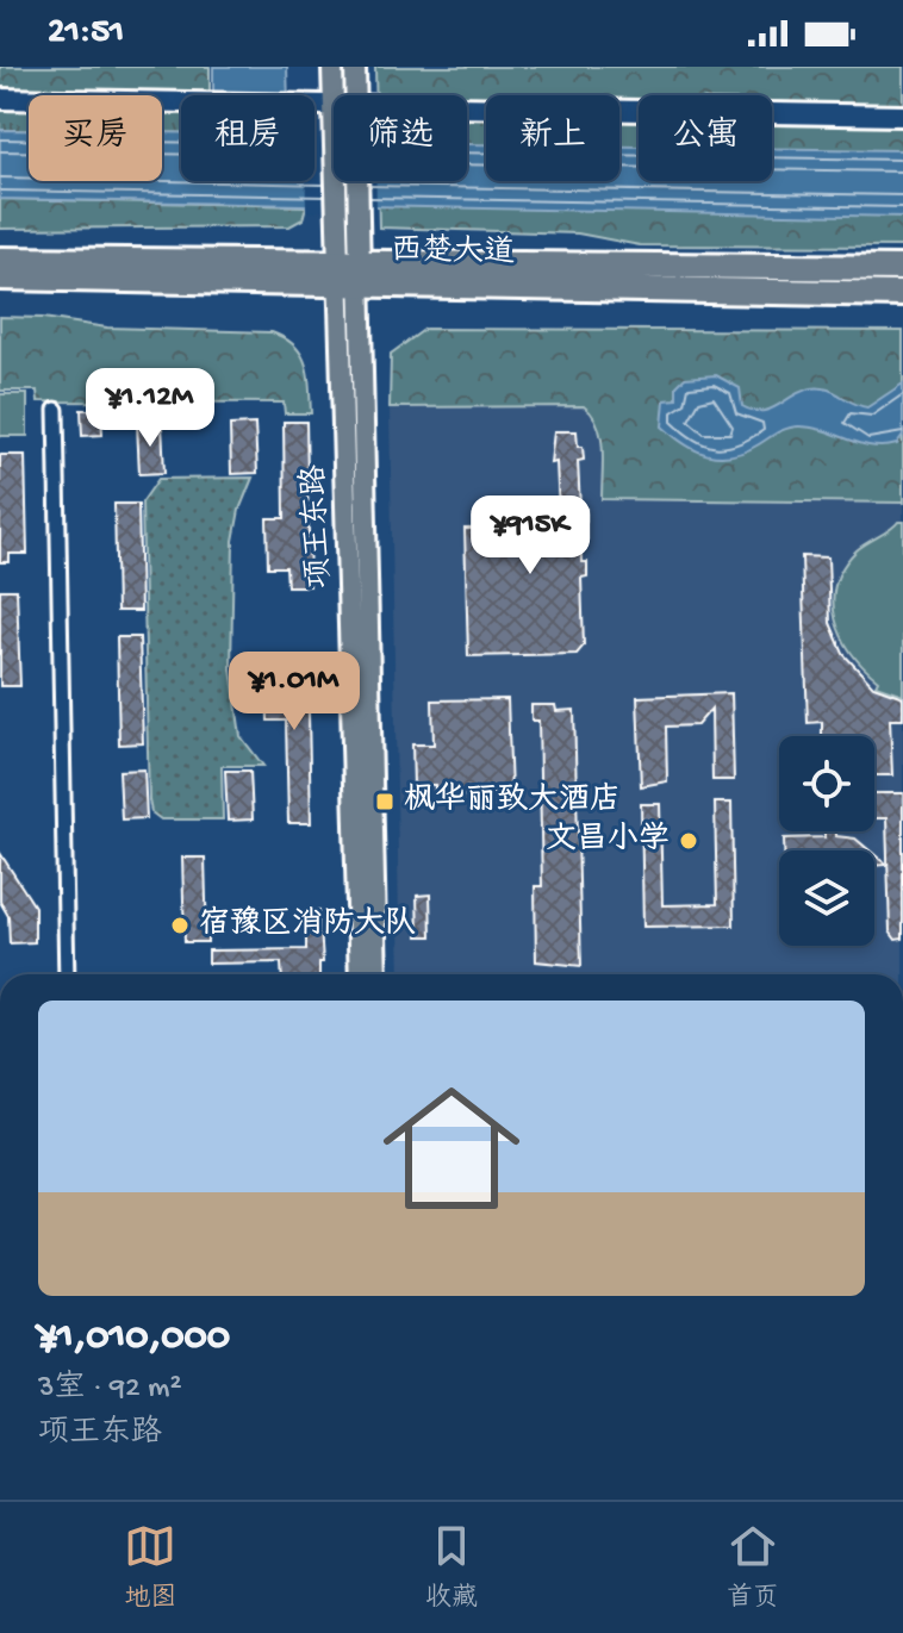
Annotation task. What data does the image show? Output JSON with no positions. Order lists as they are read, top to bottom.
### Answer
{
  "streets": {
    "highway": ["西楚大道"],
    "main road": ["项王东路"]
  },
  "crossings": [
    ["西楚大道", "项王东路"]
  ],
  "places": {
    "transit": ["枫华丽致大酒店"],
    "other": ["文昌小学", "宿豫区消防大队"]
  },
  "page": {
    "status": "21:51",
    "chip": [
      "买房",
      "租房",
      "筛选",
      "新上",
      "公寓"
    ],
    "price": ["¥1.12M", "¥915K", "¥1.01M"],
    "list": [
      {
        "name": "¥1,010,000",
        "note": "3室 · 92 m² · 项王东路"
      }
    ],
    "tabs": ["地图", "收藏", "首页"]
  }
}
